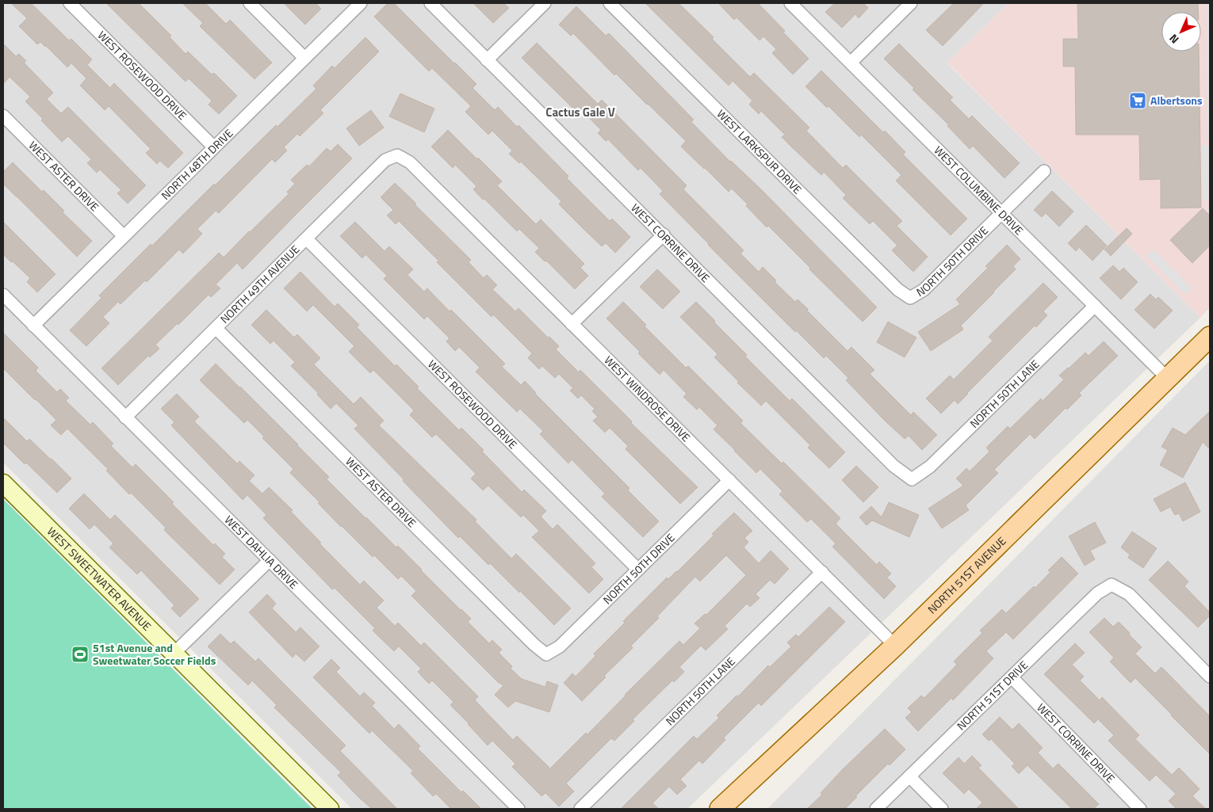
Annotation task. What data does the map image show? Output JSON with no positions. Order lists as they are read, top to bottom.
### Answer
{
  "streets": {
    "main road": ["NORTH 51ST AVENUE"],
    "street": [
      "WEST ROSEWOOD DRIVE",
      "WEST LARKSPUR DRIVE",
      "NORTH 48TH DRIVE",
      "WEST ASTER DRIVE",
      "WEST COLUMBINE DRIVE",
      "WEST CORRINE DRIVE",
      "NORTH 50TH DRIVE",
      "NORTH 49TH AVENUE",
      "NORTH 50TH LANE",
      "WEST WINDROSE DRIVE",
      "WEST DAHLIA DRIVE",
      "WEST SWEETWATER AVENUE",
      "NORTH 51ST DRIVE"
    ]
  },
  "crossings": [
    ["WEST ROSEWOOD DRIVE", "NORTH 48TH DRIVE"],
    ["WEST ROSEWOOD DRIVE", "NORTH 50TH DRIVE"],
    ["WEST ROSEWOOD DRIVE", "NORTH 49TH AVENUE"],
    ["WEST LARKSPUR DRIVE", "NORTH 50TH DRIVE"],
    ["NORTH 48TH DRIVE", "WEST ASTER DRIVE"],
    ["NORTH 48TH DRIVE", "WEST DAHLIA DRIVE"],
    ["WEST ASTER DRIVE", "NORTH 50TH DRIVE"],
    ["WEST ASTER DRIVE", "NORTH 49TH AVENUE"],
    ["WEST COLUMBINE DRIVE", "NORTH 50TH DRIVE"],
    ["WEST COLUMBINE DRIVE", "NORTH 50TH LANE"],
    ["WEST COLUMBINE DRIVE", "NORTH 51ST AVENUE"],
    ["WEST CORRINE DRIVE", "NORTH 50TH LANE"],
    ["WEST CORRINE DRIVE", "NORTH 51ST DRIVE"],
    ["NORTH 50TH DRIVE", "WEST WINDROSE DRIVE"],
    ["NORTH 49TH AVENUE", "WEST WINDROSE DRIVE"],
    ["NORTH 49TH AVENUE", "WEST DAHLIA DRIVE"],
    ["NORTH 50TH LANE", "WEST WINDROSE DRIVE"],
    ["WEST WINDROSE DRIVE", "NORTH 51ST AVENUE"]
  ],
  "districts": ["Cactus Gale V"],
  "places": {
    "supermarket": ["Albertsons"],
    "sports": ["51st Avenue and Sweetwater Soccer Fields"]
  },
  "north": "bottom left"
}
